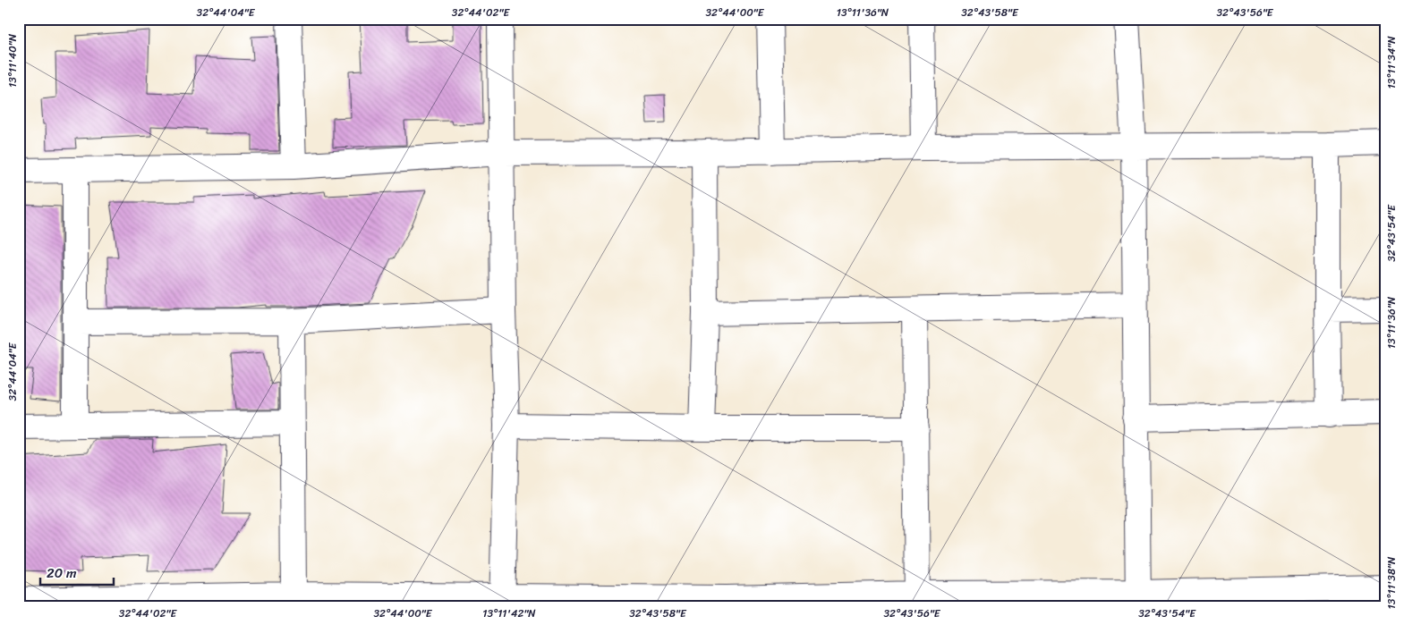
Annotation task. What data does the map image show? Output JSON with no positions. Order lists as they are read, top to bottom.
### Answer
{
  "scale_bar": "20 m",
  "coordinates": [
    "32°44'04\"E",
    "32°44'02\"E",
    "32°44'00\"E",
    "13°11'36\"N",
    "32°43'58\"E",
    "32°43'56\"E",
    "13°11'40\"N",
    "13°11'34\"N",
    "32°43'54\"E",
    "13°11'38\"N",
    "13°11'42\"N"
  ]
}
